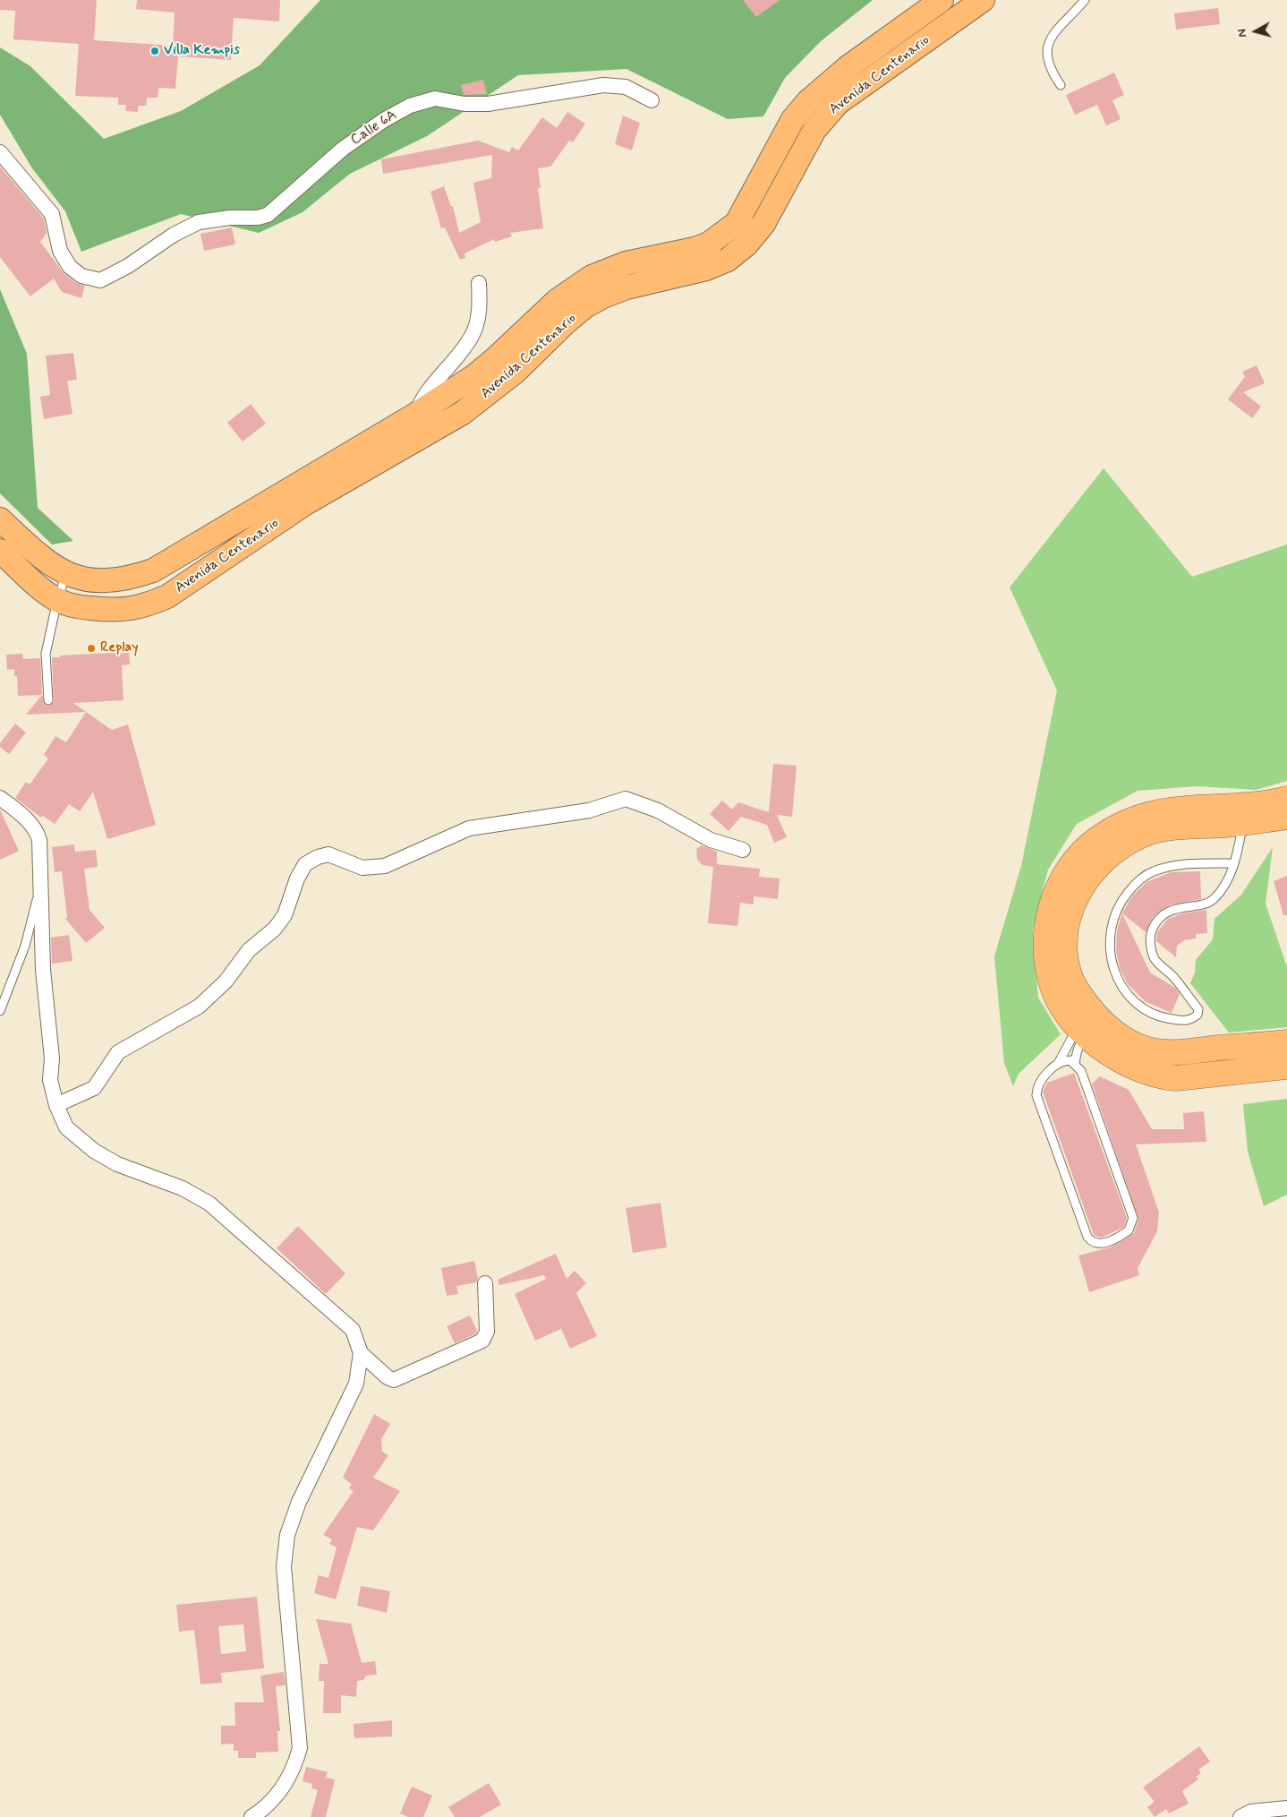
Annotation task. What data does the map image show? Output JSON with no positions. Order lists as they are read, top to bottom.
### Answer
{
  "streets": {
    "main road": ["Avenida Centenario"],
    "street": ["Calle 6A"]
  },
  "places": ["Villa Kempis", "Replay"],
  "north": "left"
}
